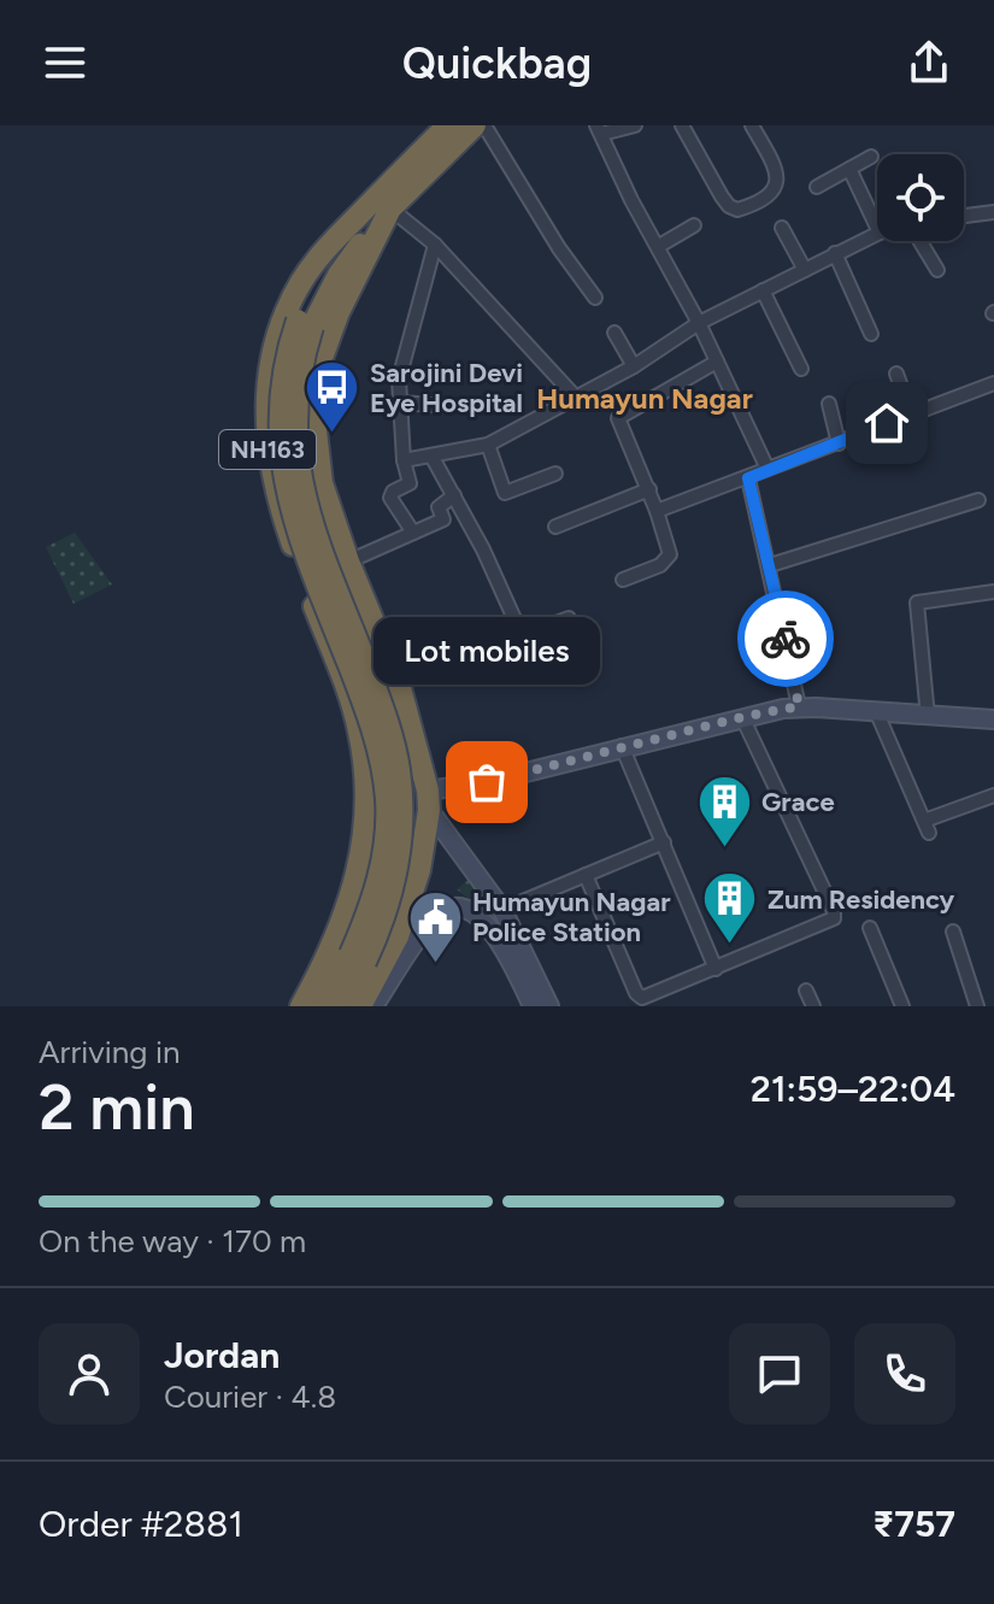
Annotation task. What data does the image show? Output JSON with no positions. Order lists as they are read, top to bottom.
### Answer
{
  "streets": {
    "highway": ["NH163"]
  },
  "districts": ["Humayun Nagar"],
  "places": {
    "bus stop": ["Sarojini Devi Eye Hospital"],
    "other": ["Lot mobiles"],
    "building": ["Grace", "Zum Residency"],
    "public building": ["Humayun Nagar Police Station"]
  },
  "page": {
    "header": "Quickbag",
    "bubble": "Lot mobiles",
    "heading": ["2 min", "Arriving in", "21:59–22:04"],
    "panel": [
      "Jordan",
      "Courier · 4.8",
      "Order #2881",
      "₹757"
    ],
    "bar": "On the way · 170 m"
  }
}
